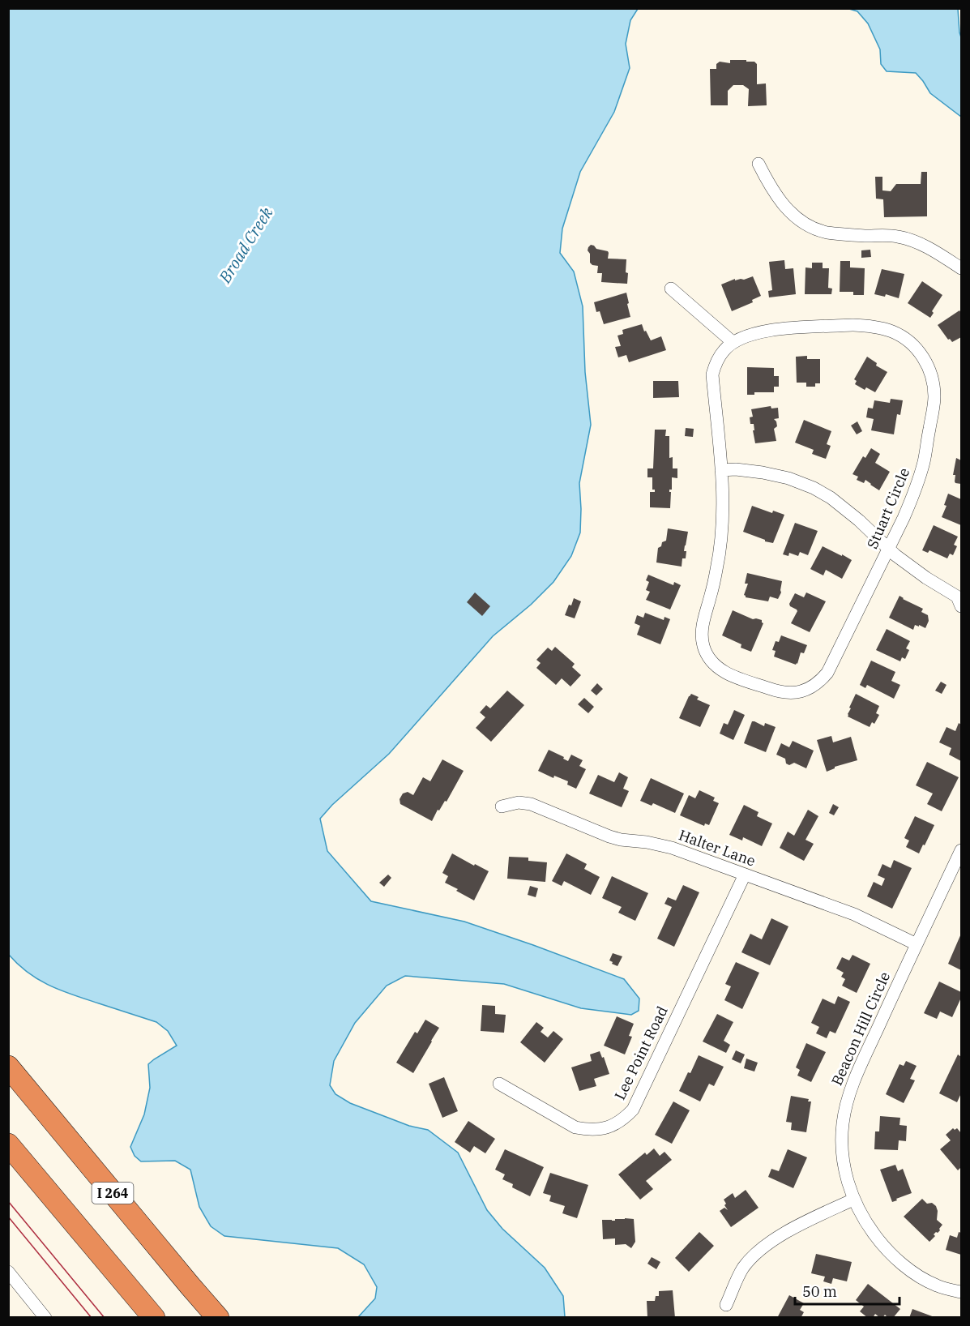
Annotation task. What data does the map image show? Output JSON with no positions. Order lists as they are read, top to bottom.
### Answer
{
  "streets": {
    "highway": ["I 264"],
    "street": [
      "Stuart Circle",
      "Halter Lane",
      "Beacon Hill Circle",
      "Lee Point Road"
    ]
  },
  "crossings": [
    ["Halter Lane", "Beacon Hill Circle"],
    ["Halter Lane", "Lee Point Road"]
  ],
  "water": ["Broad Creek"],
  "scale_bar": "50 m"
}
